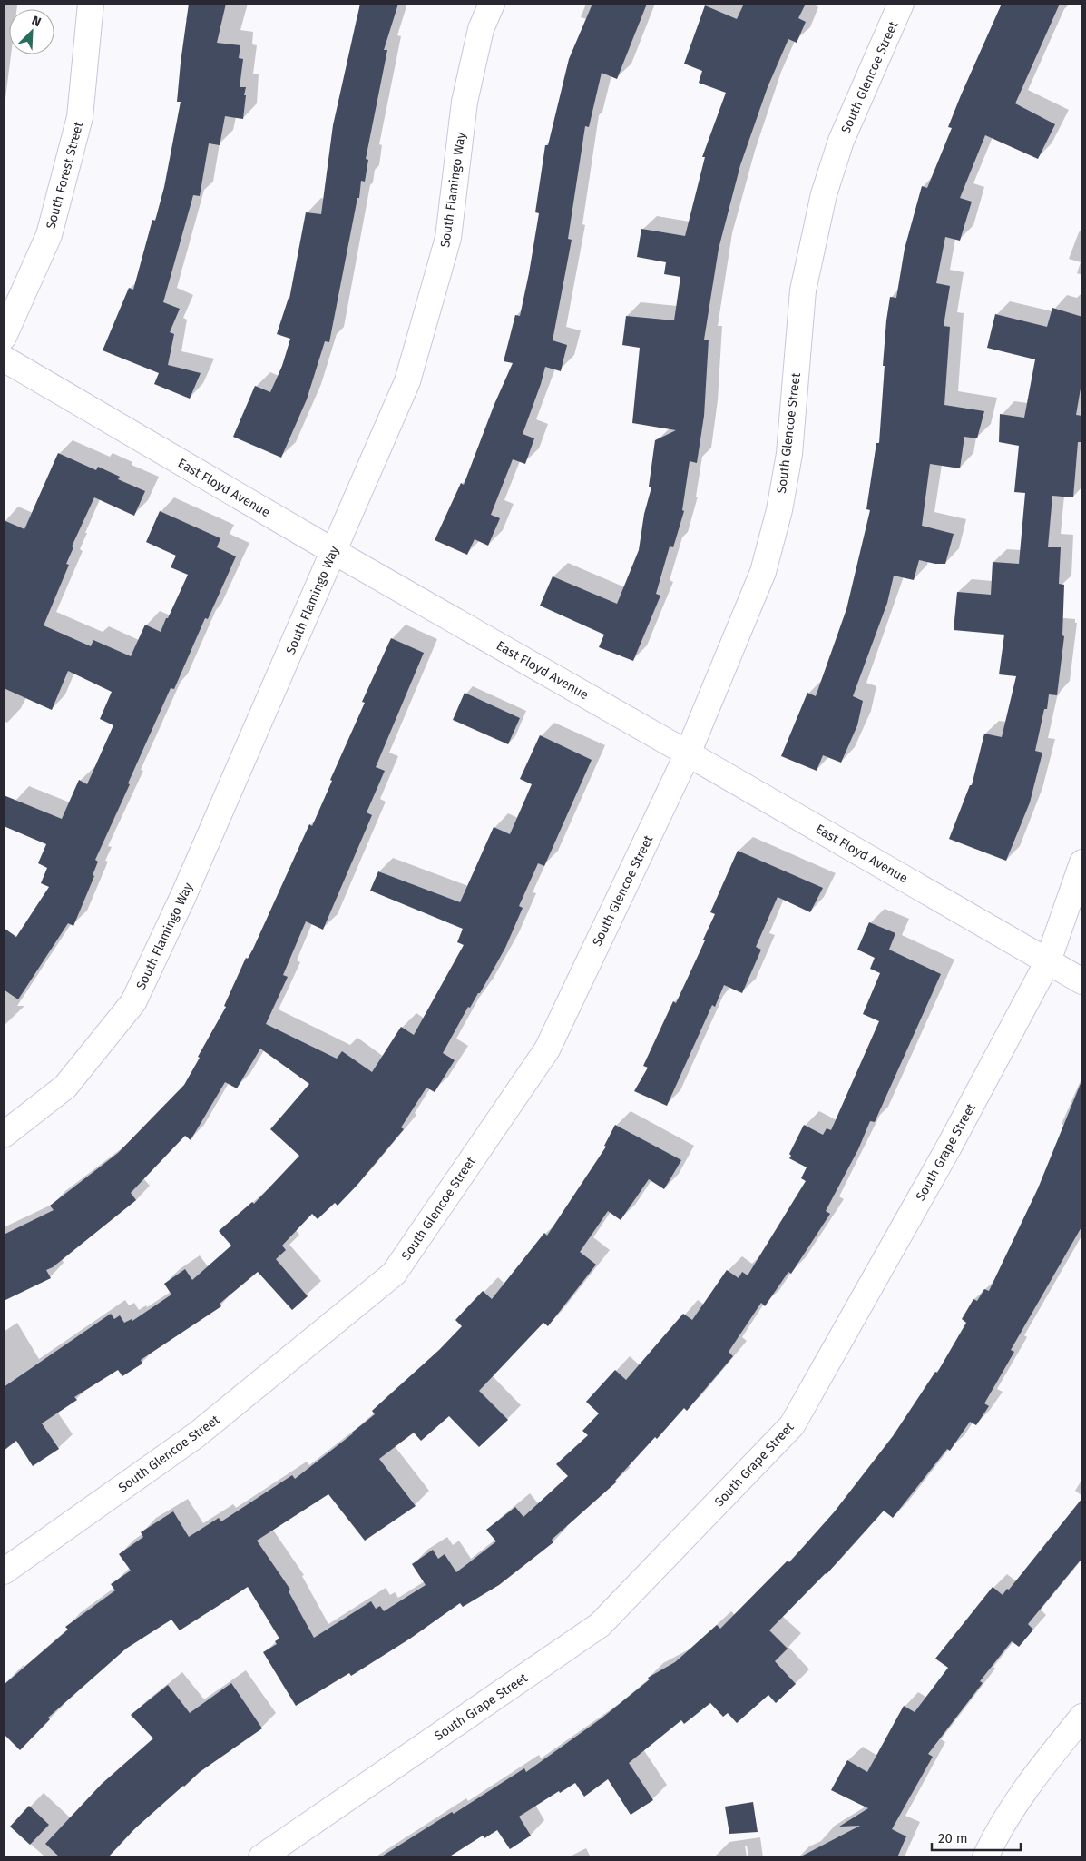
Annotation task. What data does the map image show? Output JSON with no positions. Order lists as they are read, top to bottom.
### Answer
{
  "streets": {
    "street": [
      "South Glencoe Street",
      "South Forest Street",
      "South Flamingo Way",
      "East Floyd Avenue",
      "South Grape Street"
    ]
  },
  "crossings": [
    ["South Glencoe Street", "East Floyd Avenue"],
    ["South Flamingo Way", "East Floyd Avenue"],
    ["East Floyd Avenue", "South Grape Street"]
  ],
  "scale_bar": "20 m",
  "north": "top right"
}
